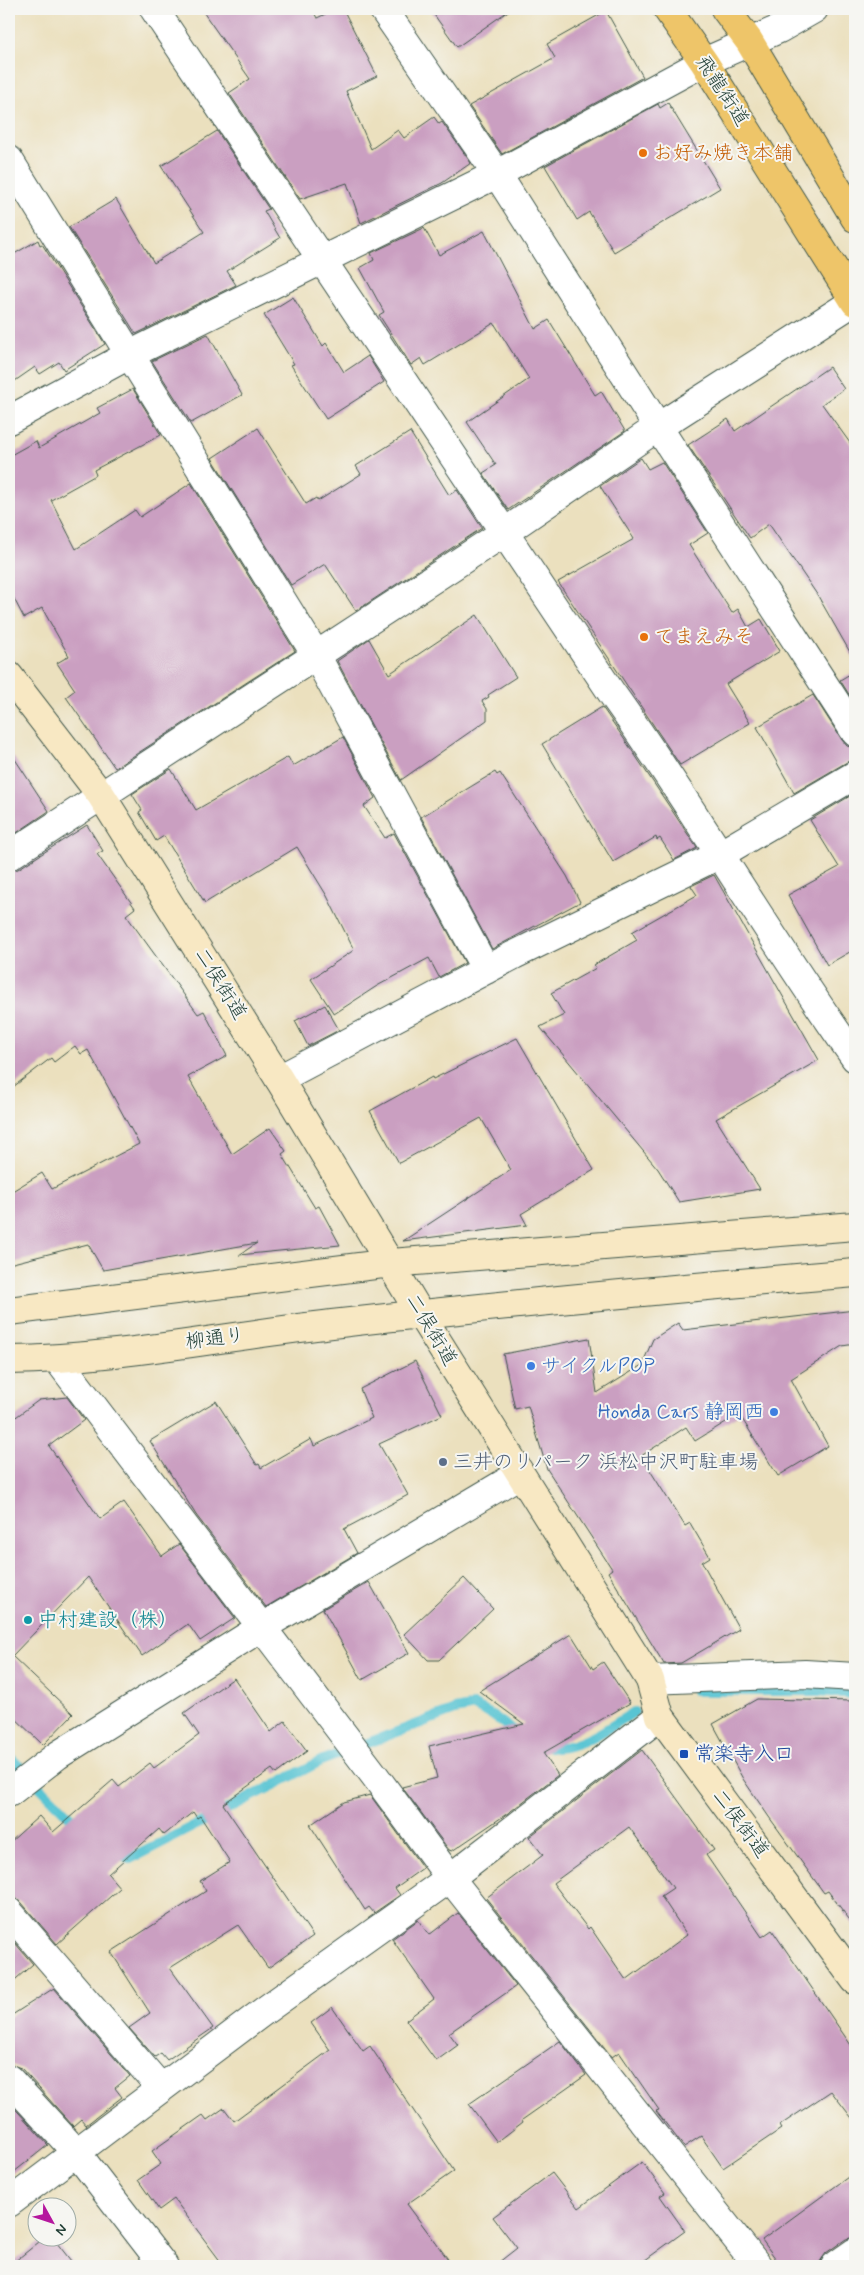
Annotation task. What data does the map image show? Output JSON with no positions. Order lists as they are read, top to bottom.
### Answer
{
  "streets": {
    "highway": ["飛龍街道"],
    "street": ["二俣街道", "柳通り"]
  },
  "crossings": [
    ["二俣街道", "柳通り"]
  ],
  "places": {
    "other": [
      "お好み焼き本舗",
      "てまえみそ",
      "サイクルPOP",
      "Honda Cars 静岡西",
      "三井のリパーク 浜松中沢町駐車場",
      "中村建設（株）"
    ],
    "transit": ["常楽寺入口"]
  },
  "north": "bottom right"
}
